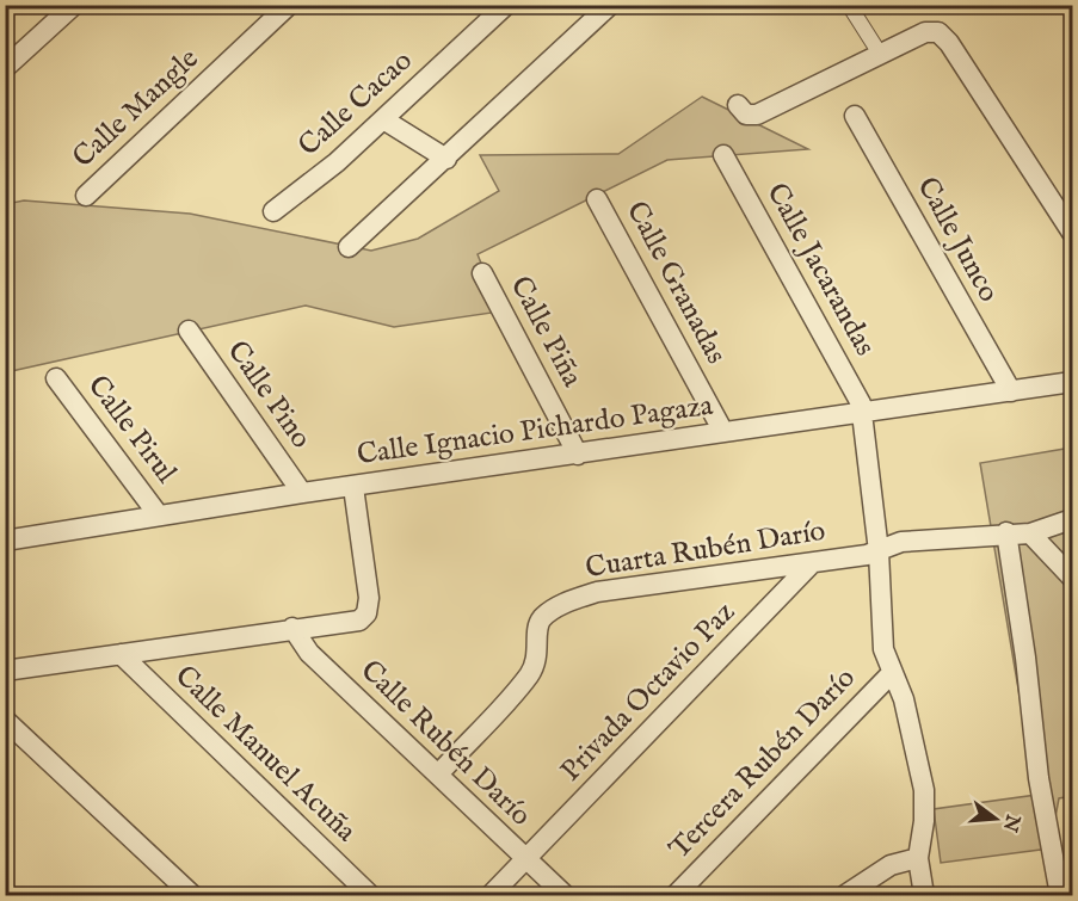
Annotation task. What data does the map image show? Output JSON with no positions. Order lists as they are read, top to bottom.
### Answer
{
  "streets": {
    "street": [
      "Calle Cacao",
      "Calle Mangle",
      "Calle Junco",
      "Calle Jacarandas",
      "Calle Granadas",
      "Calle Piña",
      "Calle Pino",
      "Calle Pirul",
      "Calle Ignacio Pichardo Pagaza",
      "Cuarta Rubén Darío",
      "Privada Octavio Paz",
      "Calle Rubén Darío",
      "Calle Manuel Acuña",
      "Tercera Rubén Darío"
    ]
  },
  "crossings": [
    ["Calle Junco", "Calle Ignacio Pichardo Pagaza"],
    ["Calle Jacarandas", "Calle Ignacio Pichardo Pagaza"],
    ["Calle Jacarandas", "Cuarta Rubén Darío"],
    ["Calle Jacarandas", "Tercera Rubén Darío"],
    ["Calle Granadas", "Calle Ignacio Pichardo Pagaza"],
    ["Calle Piña", "Calle Ignacio Pichardo Pagaza"],
    ["Calle Pino", "Calle Ignacio Pichardo Pagaza"],
    ["Calle Pirul", "Calle Ignacio Pichardo Pagaza"],
    ["Cuarta Rubén Darío", "Privada Octavio Paz"],
    ["Cuarta Rubén Darío", "Calle Rubén Darío"],
    ["Privada Octavio Paz", "Calle Rubén Darío"]
  ],
  "north": "right"
}
